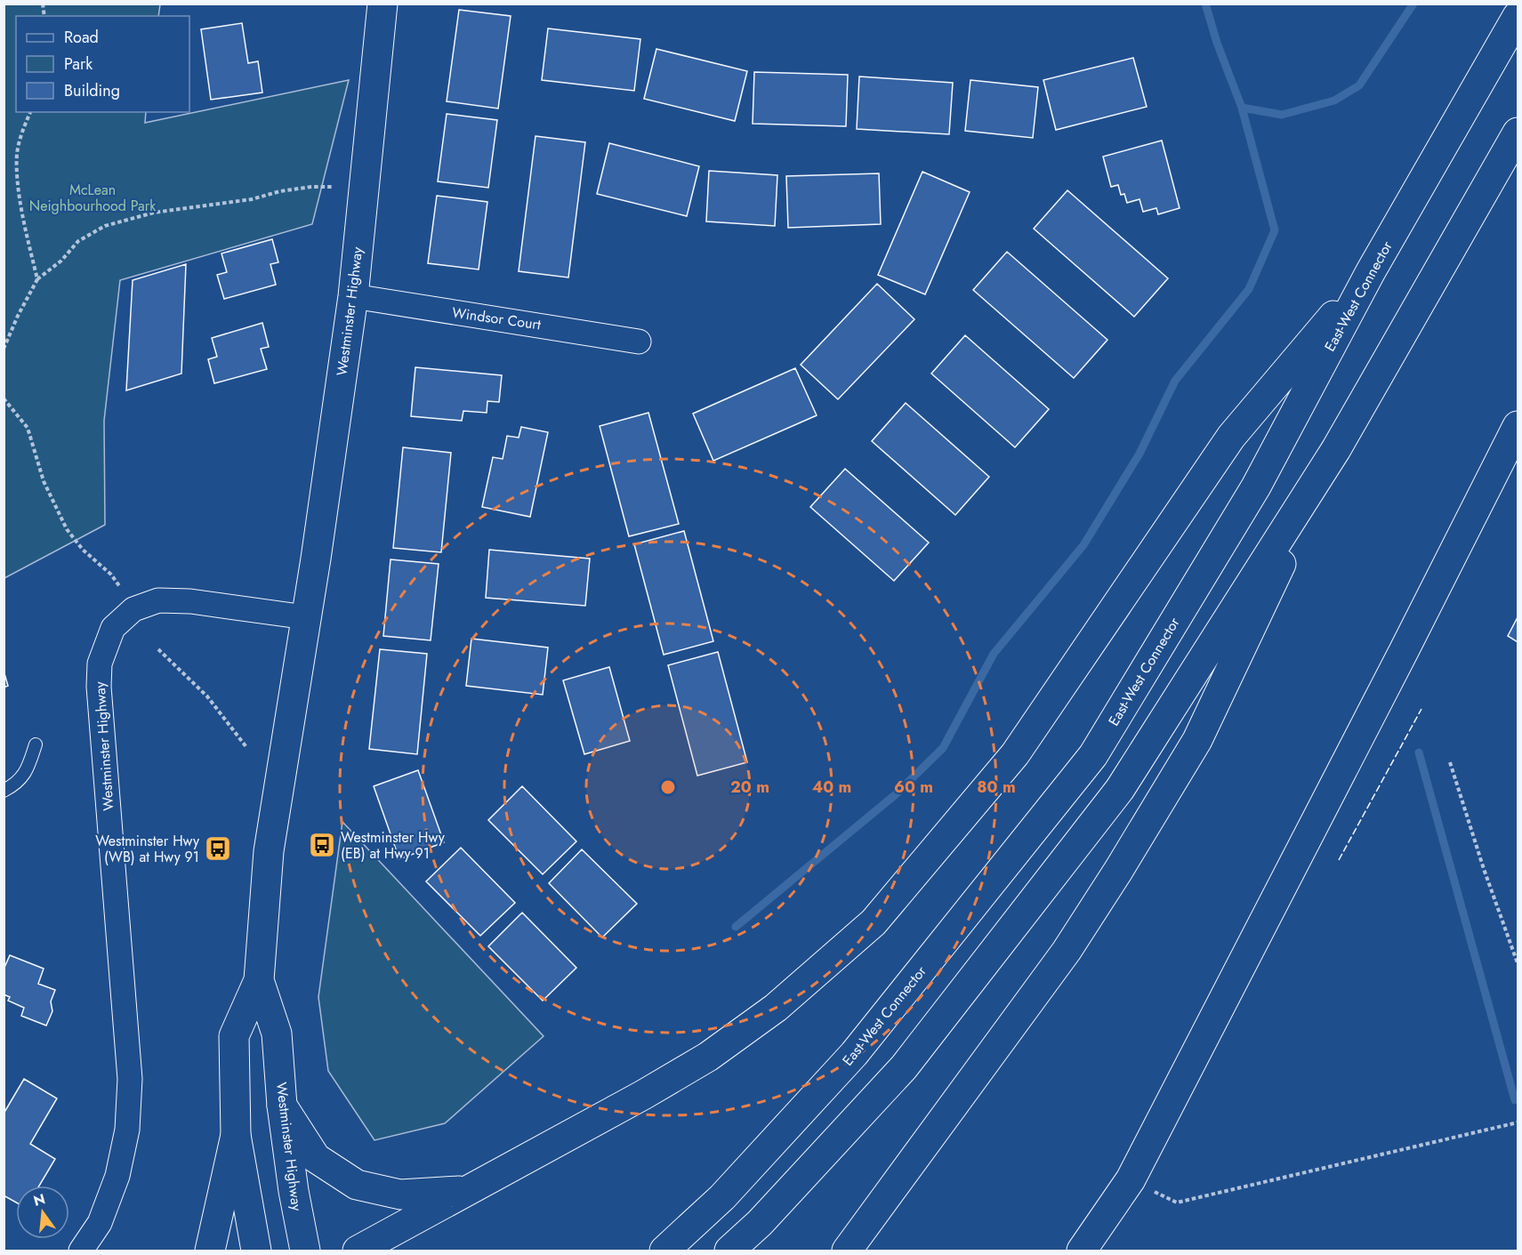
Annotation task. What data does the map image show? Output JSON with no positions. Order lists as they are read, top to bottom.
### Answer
{
  "streets": {
    "main road": ["East-West Connector", "Westminster Highway"],
    "street": ["Windsor Court"]
  },
  "crossings": [
    ["Westminster Highway", "Windsor Court"]
  ],
  "parks": ["McLean Neighbourhood Park"],
  "places": {
    "bus stop": ["Westminster Hwy (EB) at Hwy 91", "Westminster Hwy (WB) at Hwy 91"]
  },
  "legend": ["Road", "Park", "Building"],
  "north": "top",
  "rings": [
    "20 m",
    "40 m",
    "60 m",
    "80 m"
  ]
}
